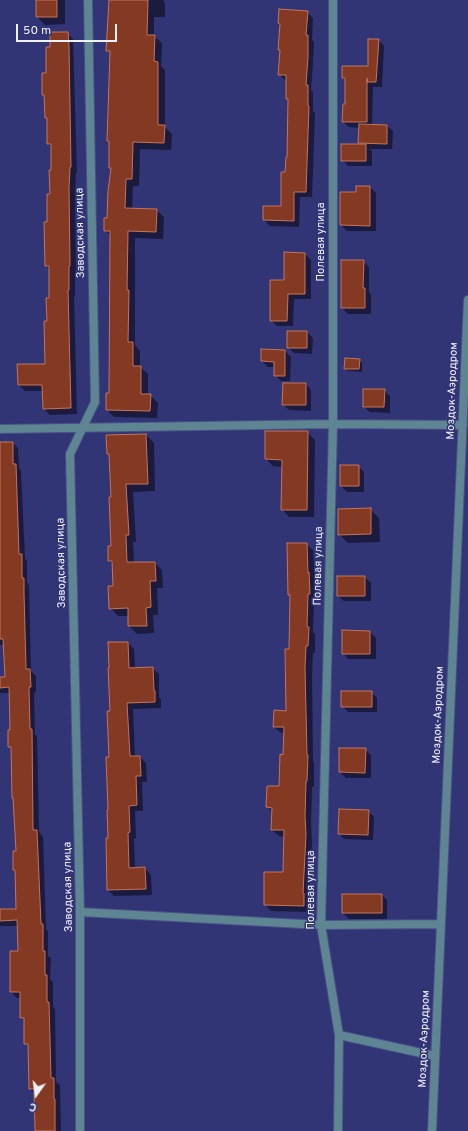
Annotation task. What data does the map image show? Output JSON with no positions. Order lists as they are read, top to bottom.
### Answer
{
  "streets": {
    "street": ["Заводская улица", "Полевая улица", "Моздок-Аэродром"]
  },
  "scale_bar": "50 m",
  "north": "bottom"
}
